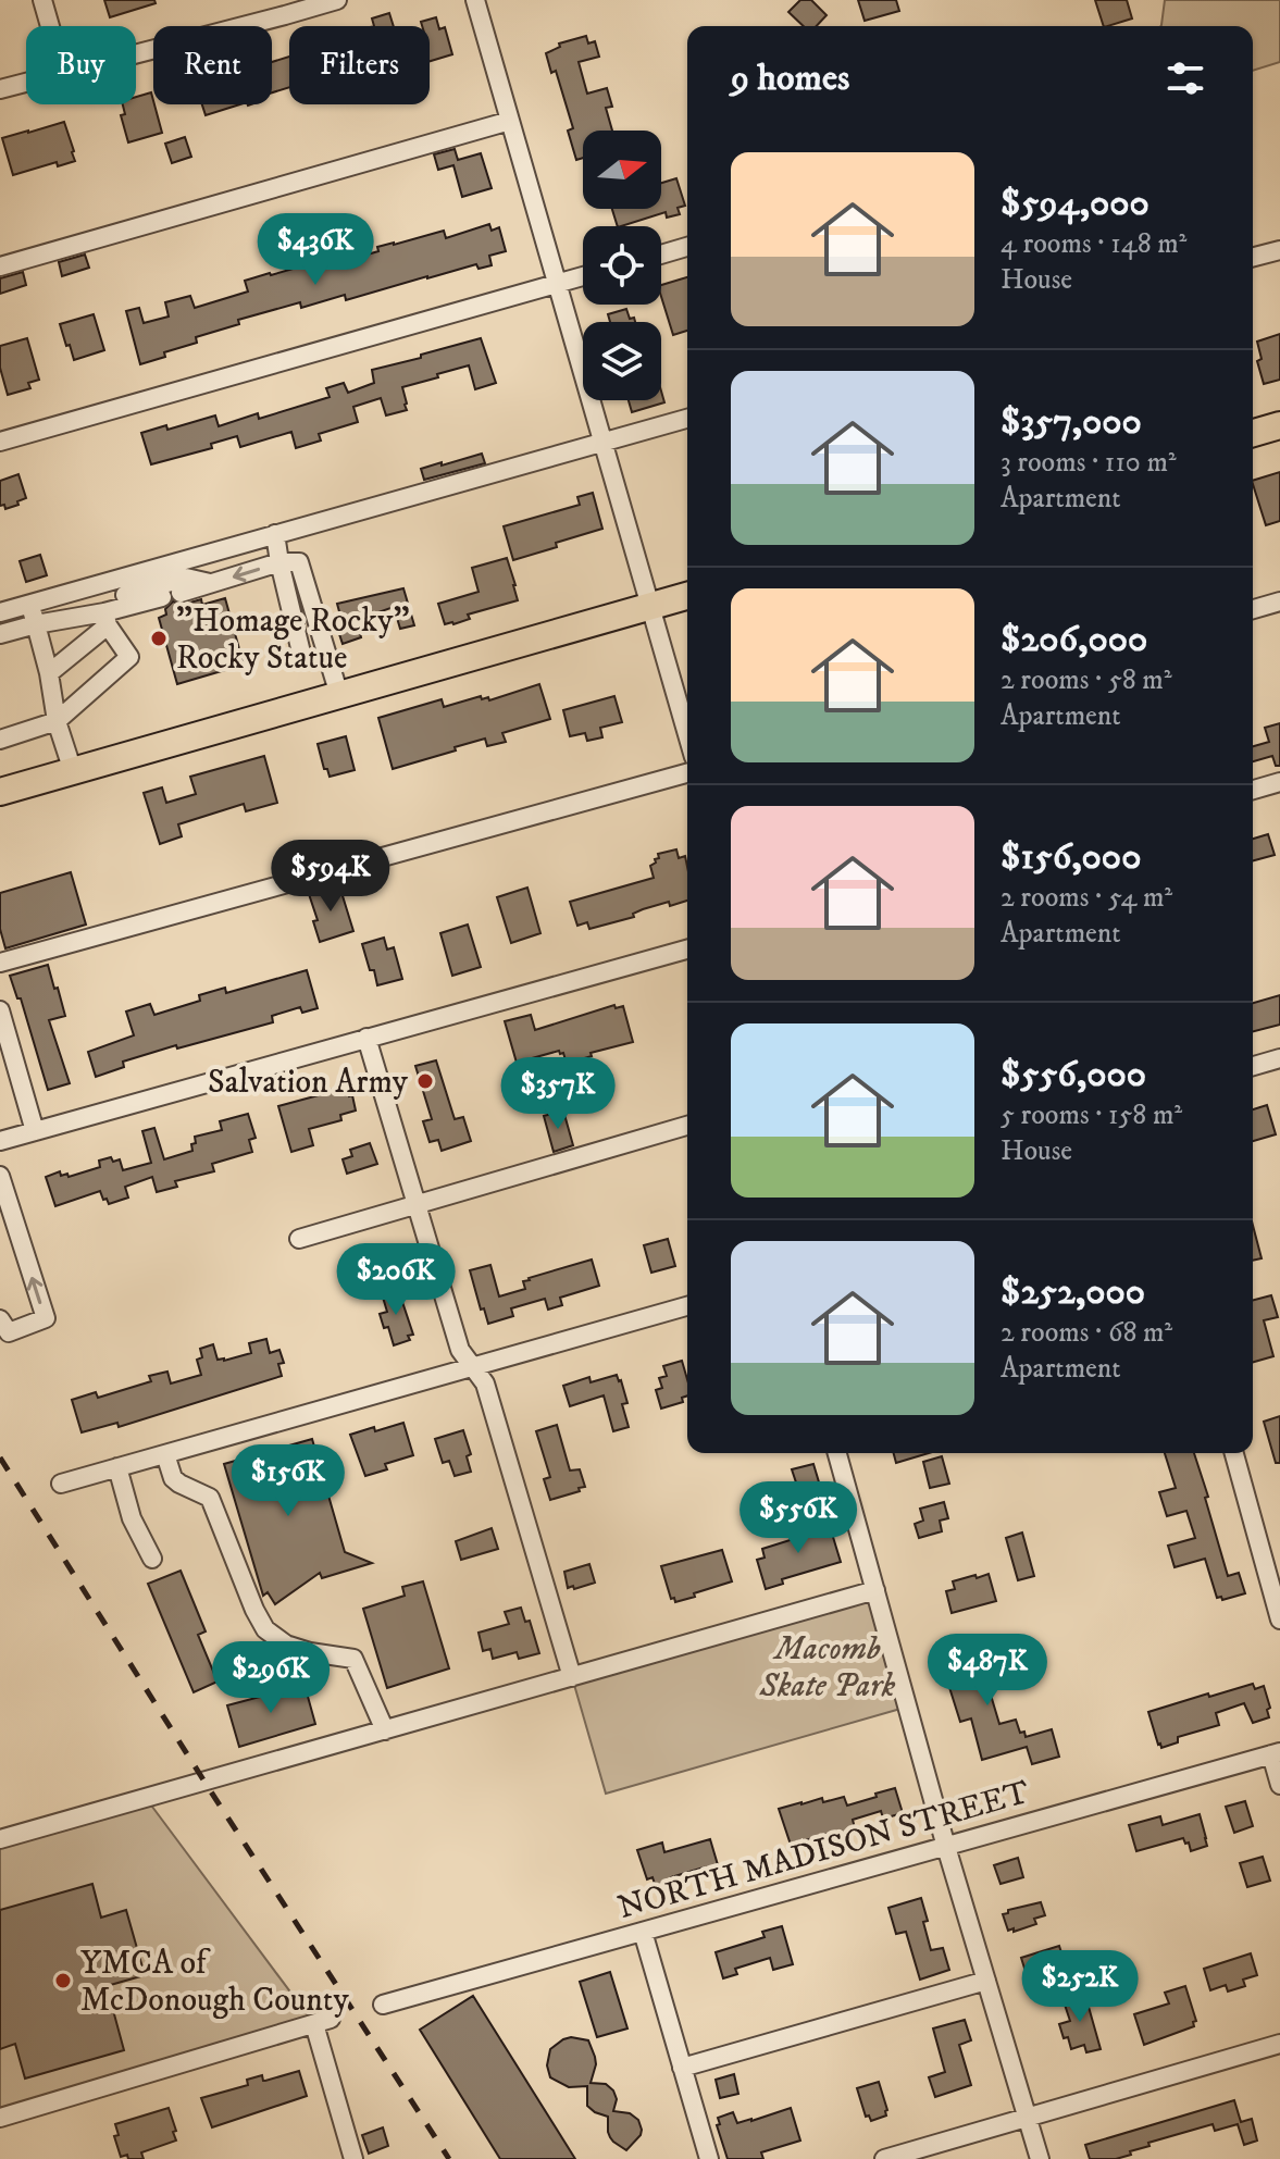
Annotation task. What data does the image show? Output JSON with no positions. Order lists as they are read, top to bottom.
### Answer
{
  "streets": {
    "street": ["NORTH MADISON STREET"]
  },
  "parks": ["Macomb Skate Park"],
  "places": ["\"Homage Rocky\" Rocky Statue", "Salvation Army", "YMCA of McDonough County"],
  "north": "right",
  "page": {
    "chip": ["Buy", "Rent", "Filters"],
    "heading": "9 homes",
    "list": [
      {
        "name": "$594,000",
        "note": "4 rooms · 148 m² · House"
      },
      {
        "name": "$357,000",
        "note": "3 rooms · 110 m² · Apartment"
      },
      {
        "name": "$206,000",
        "note": "2 rooms · 58 m² · Apartment"
      },
      {
        "name": "$156,000",
        "note": "2 rooms · 54 m² · Apartment"
      },
      {
        "name": "$556,000",
        "note": "5 rooms · 158 m² · House"
      },
      {
        "name": "$252,000",
        "note": "2 rooms · 68 m² · Apartment"
      }
    ],
    "price": [
      "$436K",
      "$594K",
      "$357K",
      "$206K",
      "$156K",
      "$556K",
      "$487K",
      "$296K",
      "$252K"
    ]
  }
}
